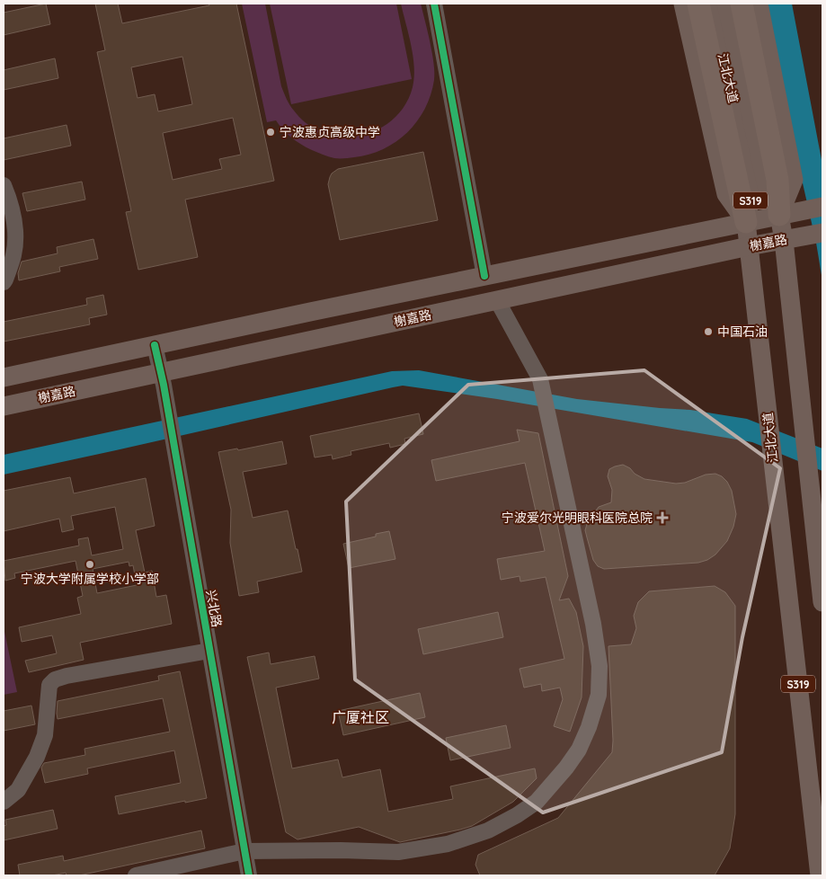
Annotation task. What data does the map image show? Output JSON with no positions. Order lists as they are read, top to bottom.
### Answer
{
  "streets": {
    "main road": ["江北大道", "S319", "榭嘉路"],
    "street": ["兴北路"]
  },
  "crossings": [
    ["江北大道", "榭嘉路"],
    ["榭嘉路", "兴北路"]
  ],
  "districts": ["广厦社区"],
  "places": {
    "other": ["宁波惠贞高级中学", "中国石油", "宁波大学附属学校小学部"],
    "health": ["宁波爱尔光明眼科医院总院"]
  }
}
